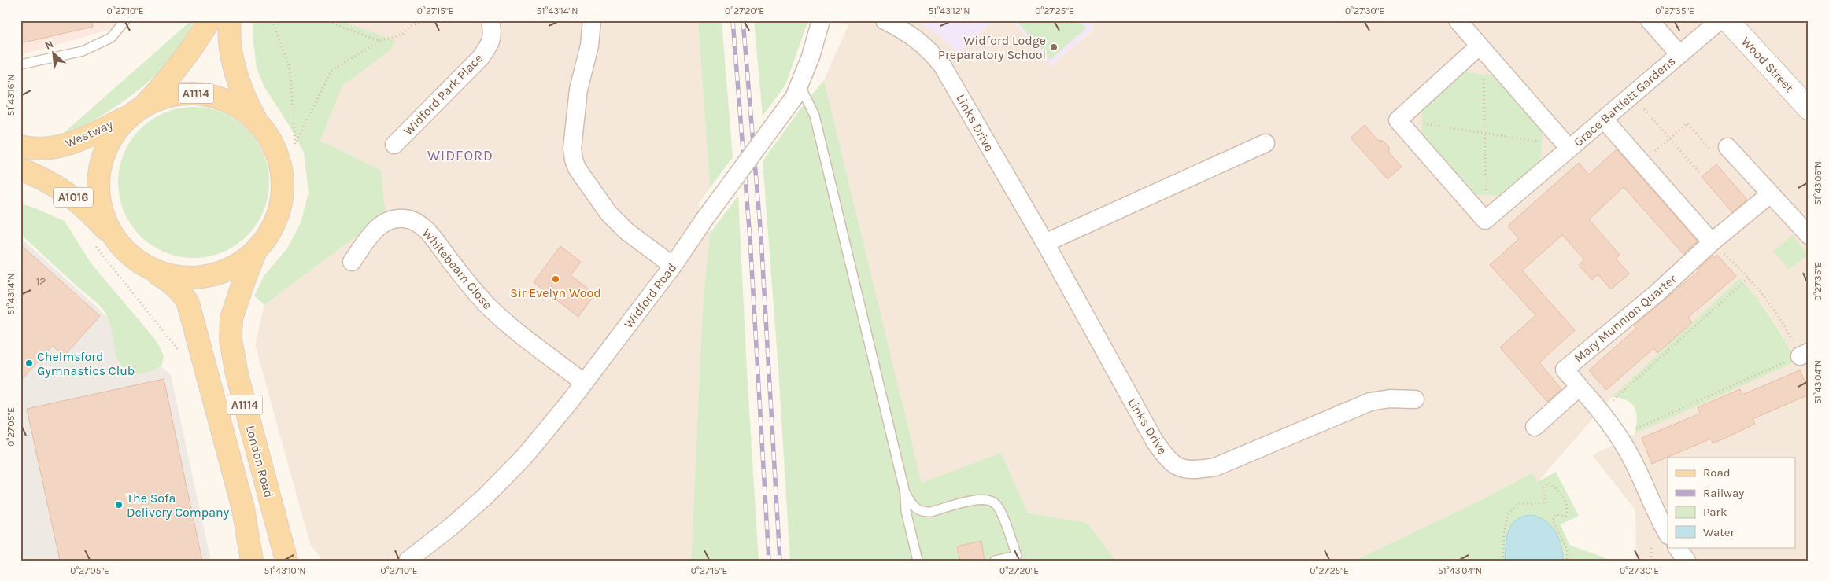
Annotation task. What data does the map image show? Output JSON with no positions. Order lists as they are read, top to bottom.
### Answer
{
  "streets": {
    "main road": [
      "Wood Street",
      "A1114",
      "Westway",
      "A1016",
      "London Road"
    ],
    "street": [
      "Widford Park Place",
      "Grace Bartlett Gardens",
      "Links Drive",
      "Whitebeam Close",
      "Widford Road",
      "Mary Munnion Quarter"
    ]
  },
  "crossings": [
    ["A1114", "Westway"],
    ["A1114", "A1016"],
    ["A1114", "London Road"],
    ["Whitebeam Close", "Widford Road"]
  ],
  "districts": ["WIDFORD"],
  "places": [
    "Widford Lodge Preparatory School",
    "Sir Evelyn Wood",
    "Chelmsford Gymnastics Club",
    "The Sofa Delivery Company"
  ],
  "house_numbers": ["12"],
  "legend": [
    "Road",
    "Railway",
    "Park",
    "Water"
  ],
  "north": "top left",
  "coordinates": [
    "0°27'10\"E",
    "0°27'15\"E",
    "51°43'14\"N",
    "0°27'20\"E",
    "51°43'12\"N",
    "0°27'25\"E",
    "0°27'30\"E",
    "0°27'35\"E",
    "51°43'16\"N",
    "51°43'06\"N",
    "51°43'04\"N",
    "0°27'05\"E",
    "51°43'10\"N"
  ]
}
